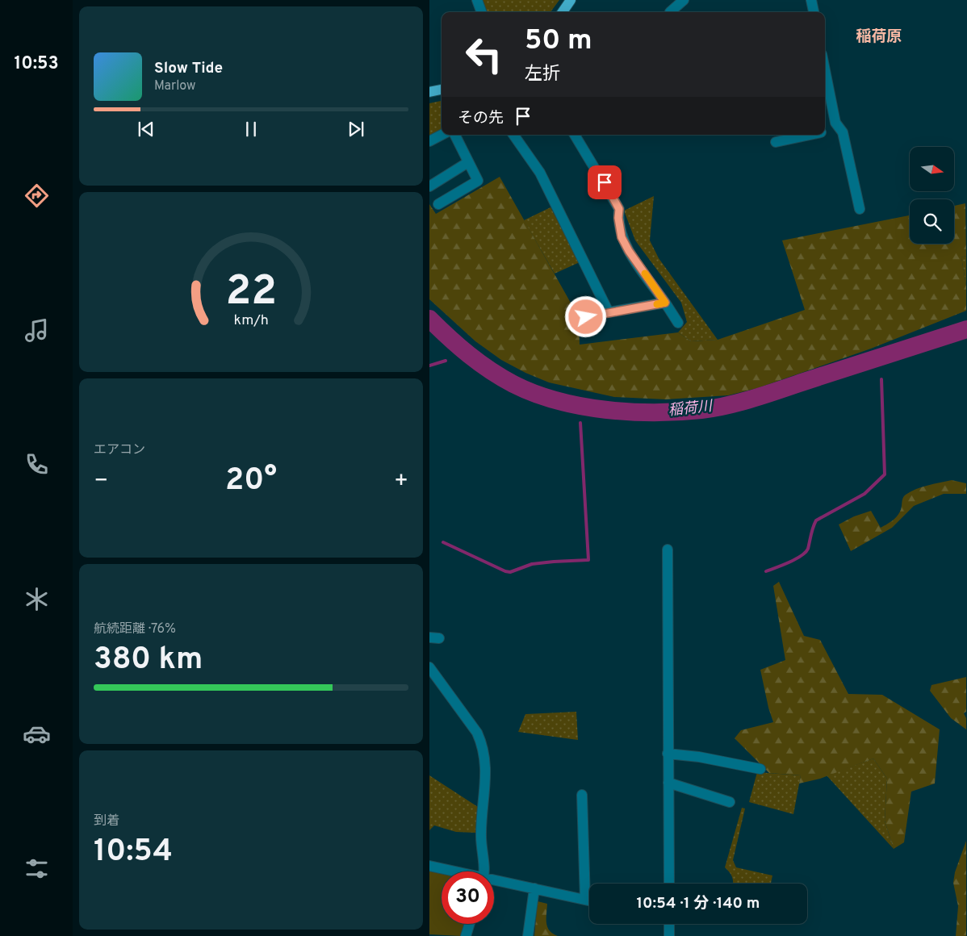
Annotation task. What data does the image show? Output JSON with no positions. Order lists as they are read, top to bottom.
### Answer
{
  "districts": ["稲荷原"],
  "water": ["稲荷川"],
  "north": "right",
  "page": {
    "tabs": "10:53",
    "turn": ["50 m", "左折"],
    "song": ["Slow Tide", "Marlow"],
    "then": "その先",
    "tile": [
      "エアコン",
      ["航続距離 · 76%", "380 km"],
      ["到着", "10:54"]
    ],
    "heat": ["−", "20°", "+"],
    "limit": "30",
    "trip": "10:54 · 1 分 · 140 m",
    "gauge": ["22", "km/h"]
  }
}
